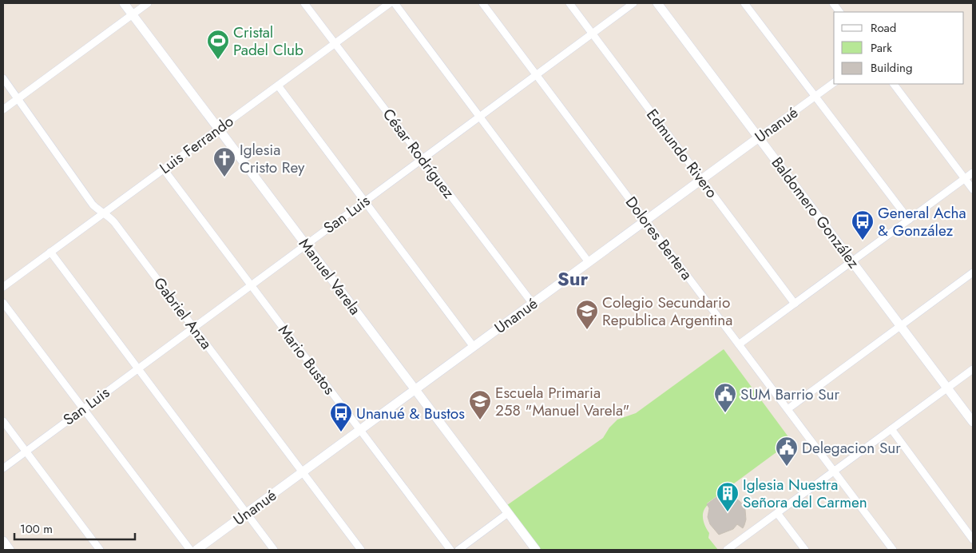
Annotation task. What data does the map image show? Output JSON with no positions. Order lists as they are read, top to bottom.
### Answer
{
  "streets": {
    "street": [
      "Unanué",
      "Luis Ferrando",
      "César Rodríguez",
      "Edmundo Rivero",
      "Baldomero González",
      "San Luis",
      "Dolores Bertera",
      "Manuel Varela",
      "Gabriel Anza",
      "Mario Bustos"
    ]
  },
  "crossings": [
    ["Unanué", "César Rodríguez"],
    ["Unanué", "Edmundo Rivero"],
    ["Unanué", "Baldomero González"],
    ["Unanué", "Dolores Bertera"],
    ["Unanué", "Manuel Varela"],
    ["Unanué", "Gabriel Anza"],
    ["Unanué", "Mario Bustos"],
    ["Luis Ferrando", "César Rodríguez"],
    ["Luis Ferrando", "Manuel Varela"],
    ["Luis Ferrando", "Gabriel Anza"],
    ["Luis Ferrando", "Mario Bustos"],
    ["César Rodríguez", "San Luis"],
    ["Edmundo Rivero", "San Luis"],
    ["San Luis", "Dolores Bertera"],
    ["San Luis", "Manuel Varela"],
    ["San Luis", "Gabriel Anza"],
    ["San Luis", "Mario Bustos"]
  ],
  "districts": ["Sur"],
  "places": {
    "sports": ["Cristal Padel Club"],
    "church": ["Iglesia Cristo Rey"],
    "bus stop": ["General Acha & González", "Unanué & Bustos"],
    "school or university": ["Colegio Secundario Republica Argentina", "Escuela Primaria 258 \"Manuel Varela\""],
    "public building": ["SUM Barrio Sur", "Delegacion Sur"],
    "building": ["Iglesia Nuestra Señora del Carmen"]
  },
  "legend": ["Road", "Park", "Building"],
  "scale_bar": "100 m"
}
